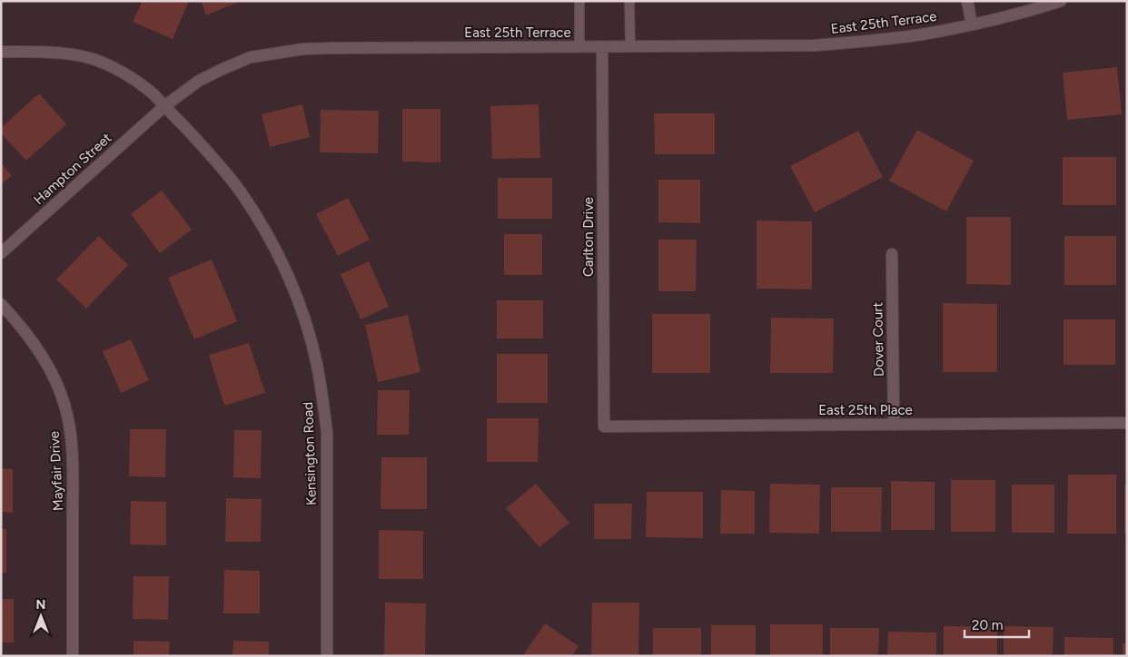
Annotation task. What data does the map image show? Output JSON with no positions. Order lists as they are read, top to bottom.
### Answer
{
  "streets": {
    "street": [
      "East 25th Terrace",
      "Hampton Street",
      "Carlton Drive",
      "Dover Court",
      "East 25th Place",
      "Kensington Road",
      "Mayfair Drive"
    ]
  },
  "crossings": [
    ["East 25th Terrace", "Hampton Street"],
    ["East 25th Terrace", "Carlton Drive"],
    ["East 25th Terrace", "Kensington Road"],
    ["Hampton Street", "Kensington Road"],
    ["Carlton Drive", "East 25th Place"],
    ["Dover Court", "East 25th Place"]
  ],
  "scale_bar": "20 m",
  "north": "top"
}
